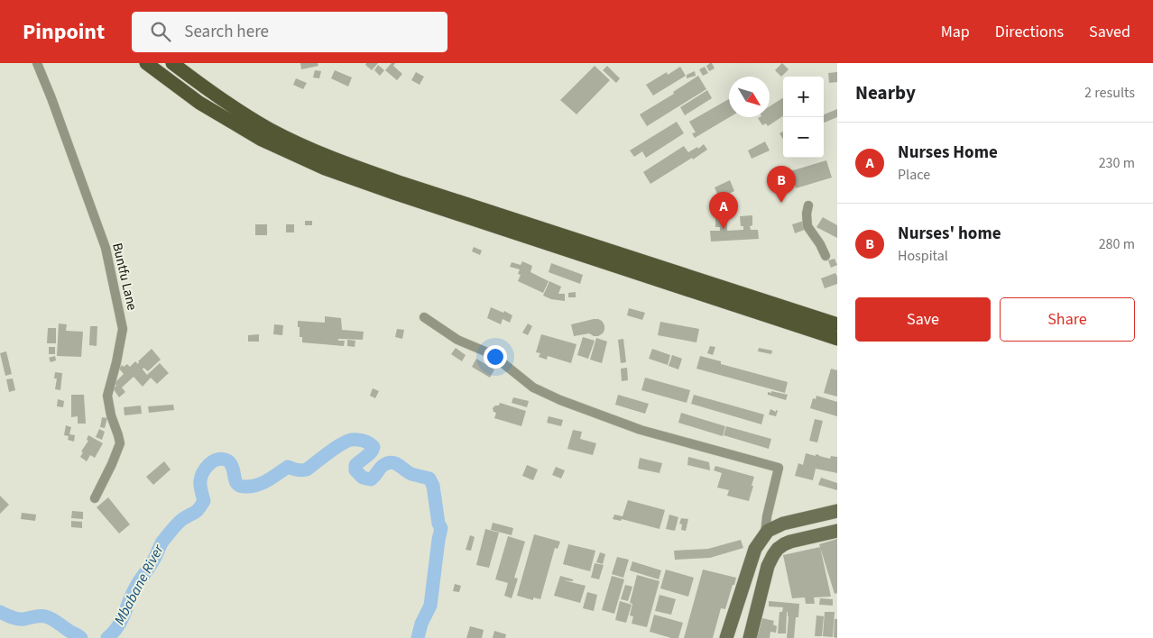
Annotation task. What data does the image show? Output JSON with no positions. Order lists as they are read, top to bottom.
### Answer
{
  "streets": {
    "street": ["Buntfu Lane"]
  },
  "water": ["Mbabane River"],
  "north": "bottom right",
  "page": {
    "header": "Pinpoint",
    "search": "Search here",
    "nav": ["Map", "Directions", "Saved"],
    "heading": ["Nearby", "2 results"],
    "map_buttons": ["+", "−"],
    "list": [
      {
        "mark": "A",
        "name": "Nurses Home",
        "note": "Place",
        "value": "230 m"
      },
      {
        "mark": "B",
        "name": "Nurses' home",
        "note": "Hospital",
        "value": "280 m"
      }
    ],
    "pins": ["B", "A"],
    "buttons": ["Save", "Share"]
  }
}
